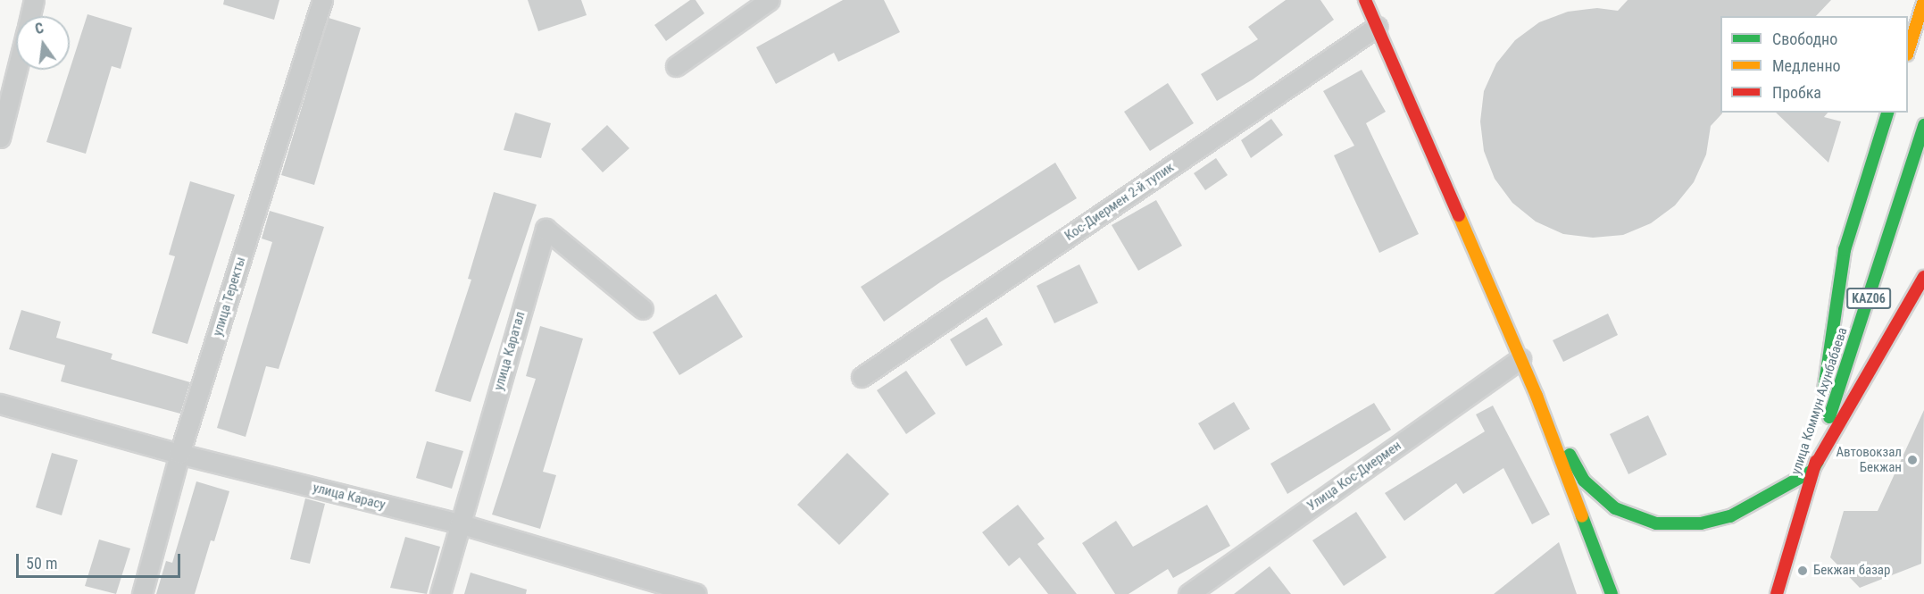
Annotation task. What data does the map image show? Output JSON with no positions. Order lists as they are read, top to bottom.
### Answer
{
  "streets": {
    "highway": ["KАZ06", "улица Коммун Ахунбабаева"],
    "street": [
      "Кос-Диермен 2-й тупик",
      "улица Теректы",
      "улица Каратал",
      "Улица Кос-Диермен",
      "улица Карасу"
    ]
  },
  "crossings": [
    ["улица Теректы", "улица Карасу"],
    ["KАZ06", "улица Коммун Ахунбабаева"],
    ["улица Каратал", "улица Карасу"]
  ],
  "places": ["Автовокзал Бекжан", "Бекжан базар"],
  "legend": ["Свободно", "Медленно", "Пробка"],
  "scale_bar": "50 m",
  "north": "top"
}
